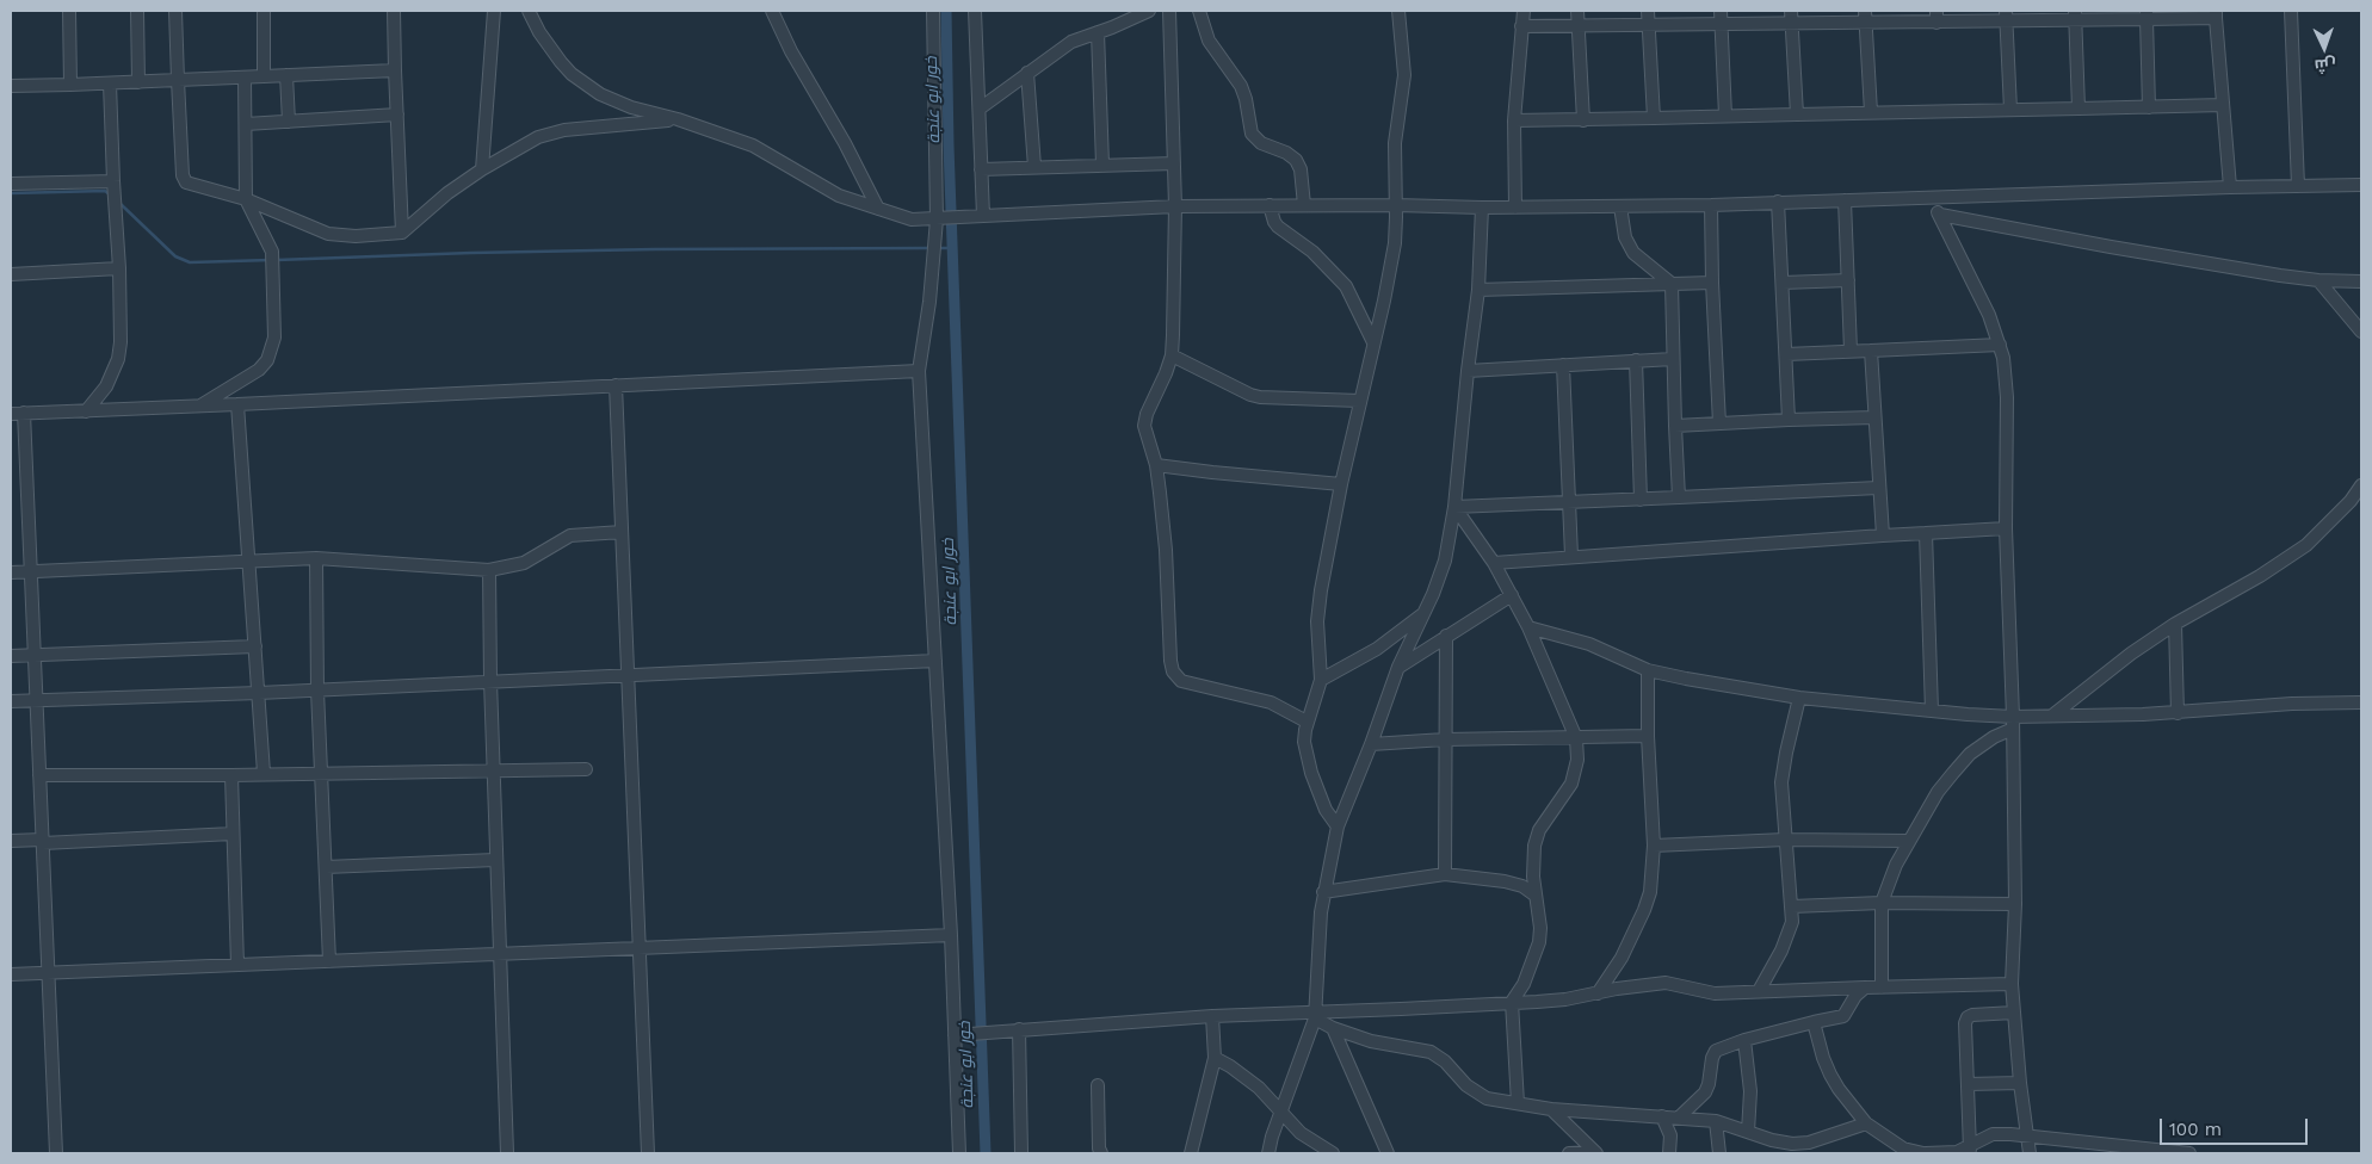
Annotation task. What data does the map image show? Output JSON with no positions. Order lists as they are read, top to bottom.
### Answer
{
  "water": ["خور ابو عنجة"],
  "scale_bar": "100 m",
  "north": "bottom"
}
